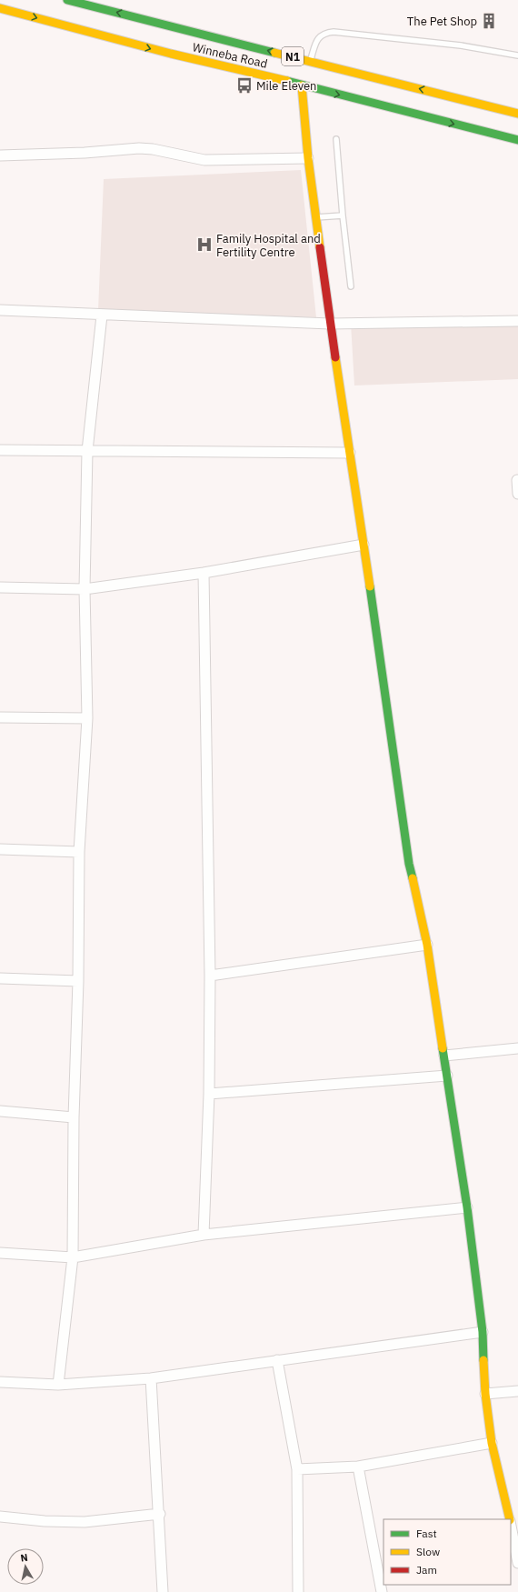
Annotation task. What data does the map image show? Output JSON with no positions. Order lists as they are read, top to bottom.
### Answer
{
  "streets": {
    "main road": ["Winneba Road", "N1"]
  },
  "places": {
    "building": ["The Pet Shop"],
    "bus stop": ["Mile Eleven"],
    "hospital": ["Family Hospital and Fertility Centre"]
  },
  "legend": ["Fast", "Slow", "Jam"],
  "north": "top"
}
